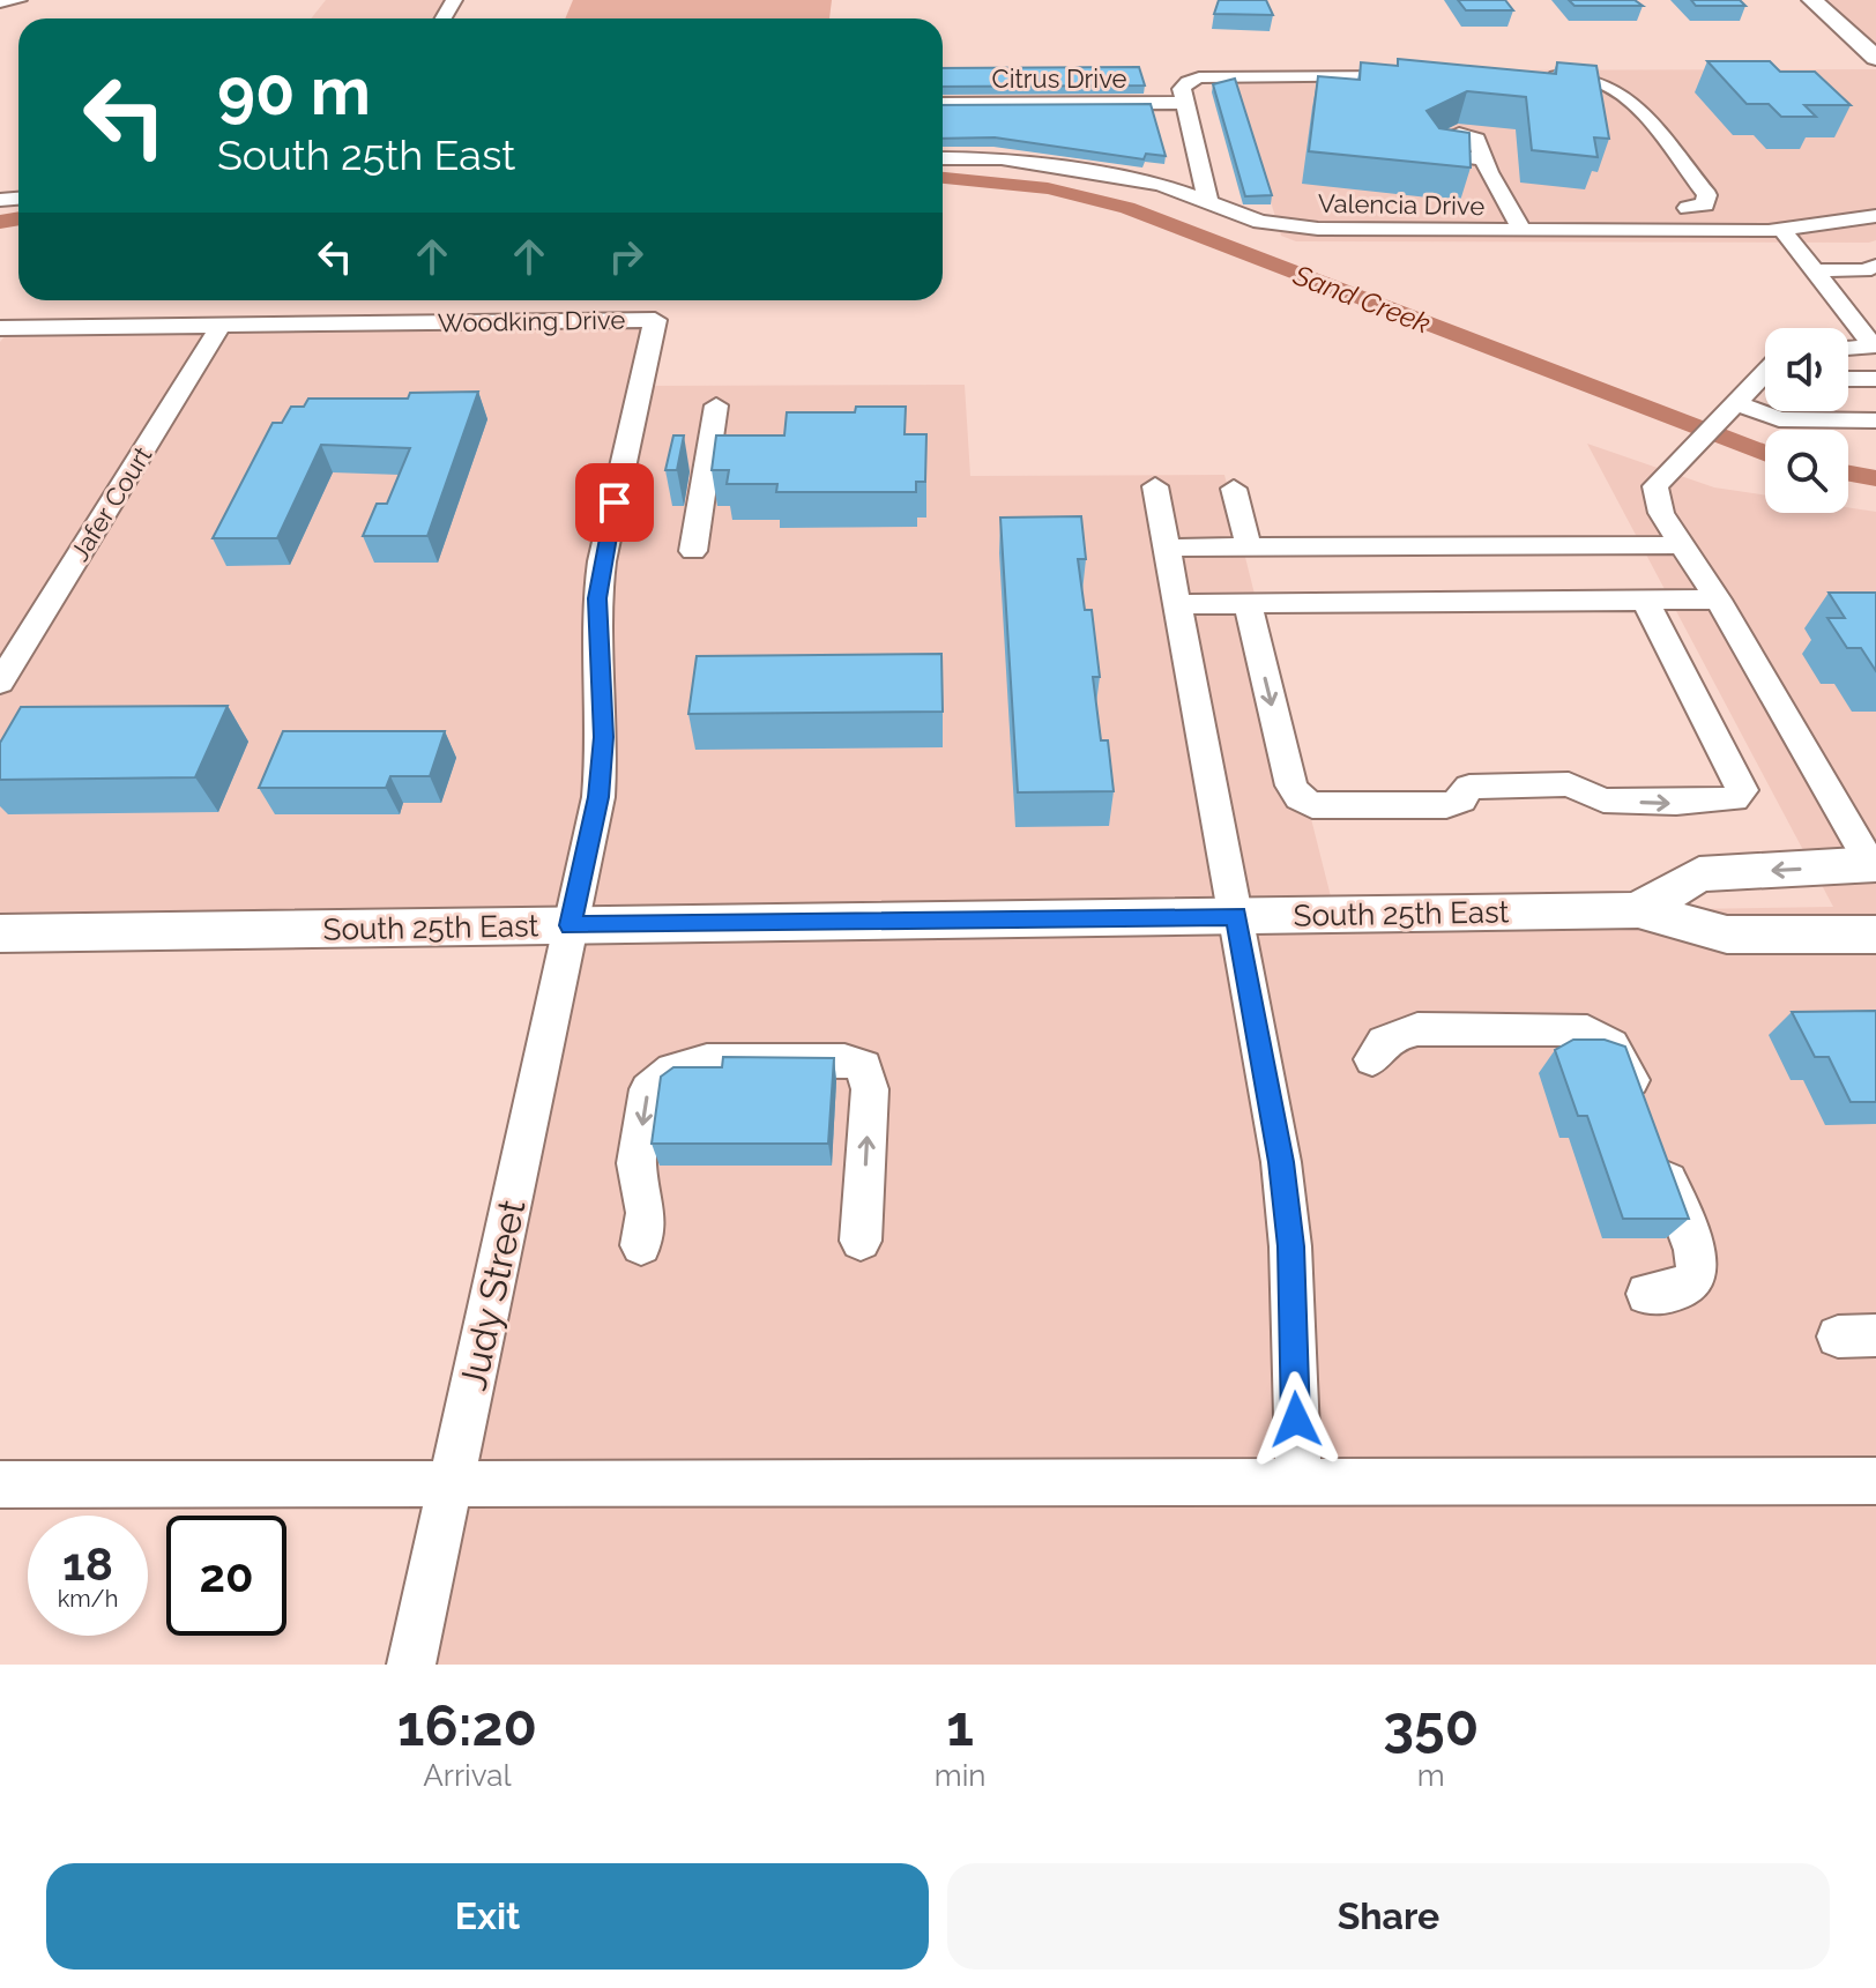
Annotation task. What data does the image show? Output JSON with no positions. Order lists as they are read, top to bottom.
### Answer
{
  "streets": {
    "main road": ["South 25th East"],
    "street": [
      "Citrus Drive",
      "Valencia Drive",
      "Woodking Drive",
      "Jafer Court",
      "Judy Street"
    ]
  },
  "crossings": [
    ["Woodking Drive", "Jafer Court"],
    ["Woodking Drive", "South 25th East"],
    ["Woodking Drive", "Judy Street"],
    ["South 25th East", "Judy Street"]
  ],
  "water": ["Sand Creek"],
  "page": {
    "turn": ["90 m", "South 25th East"],
    "speed": "18 km/h",
    "limit": "20",
    "eta": [
      "16:20",
      "Arrival",
      "1",
      "min",
      "350",
      "m"
    ],
    "buttons": ["Exit", "Share"]
  }
}
